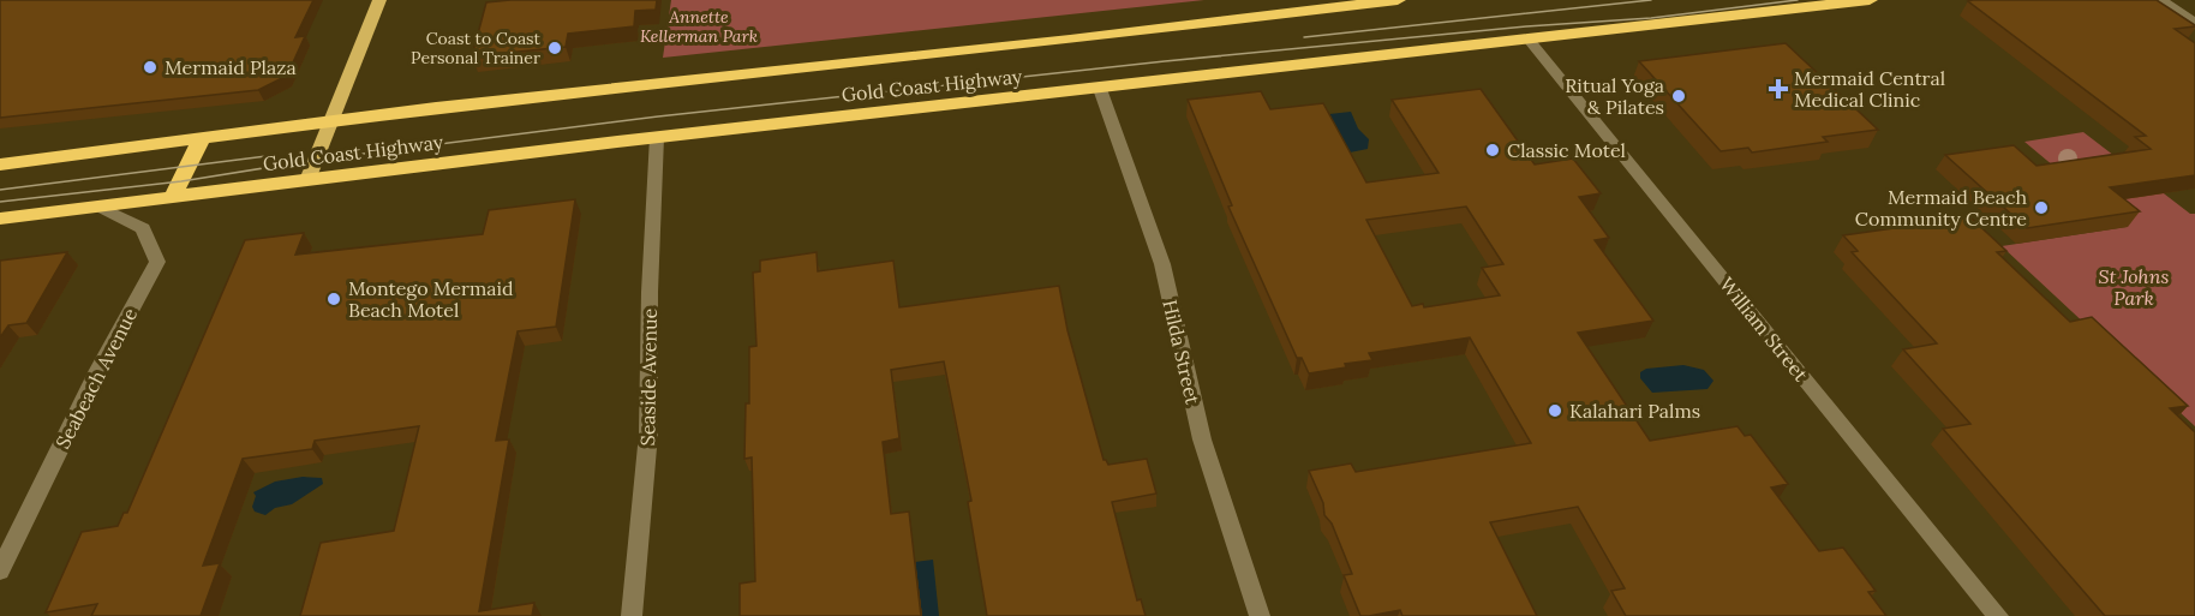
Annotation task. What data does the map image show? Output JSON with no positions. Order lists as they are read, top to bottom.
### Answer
{
  "streets": {
    "highway": ["Gold Coast Highway"],
    "street": [
      "William Street",
      "Hilda Street",
      "Seaside Avenue",
      "Seabeach Avenue"
    ]
  },
  "crossings": [
    ["Gold Coast Highway", "William Street"],
    ["Gold Coast Highway", "Hilda Street"],
    ["Gold Coast Highway", "Seaside Avenue"],
    ["Gold Coast Highway", "Seabeach Avenue"]
  ],
  "parks": ["Annette Kellerman Park", "St Johns Park"],
  "places": {
    "other": [
      "Coast to Coast Personal Trainer",
      "Mermaid Plaza",
      "Ritual Yoga & Pilates",
      "Classic Motel",
      "Mermaid Beach Community Centre",
      "Montego Mermaid Beach Motel",
      "Kalahari Palms"
    ],
    "health": ["Mermaid Central Medical Clinic"]
  }
}
